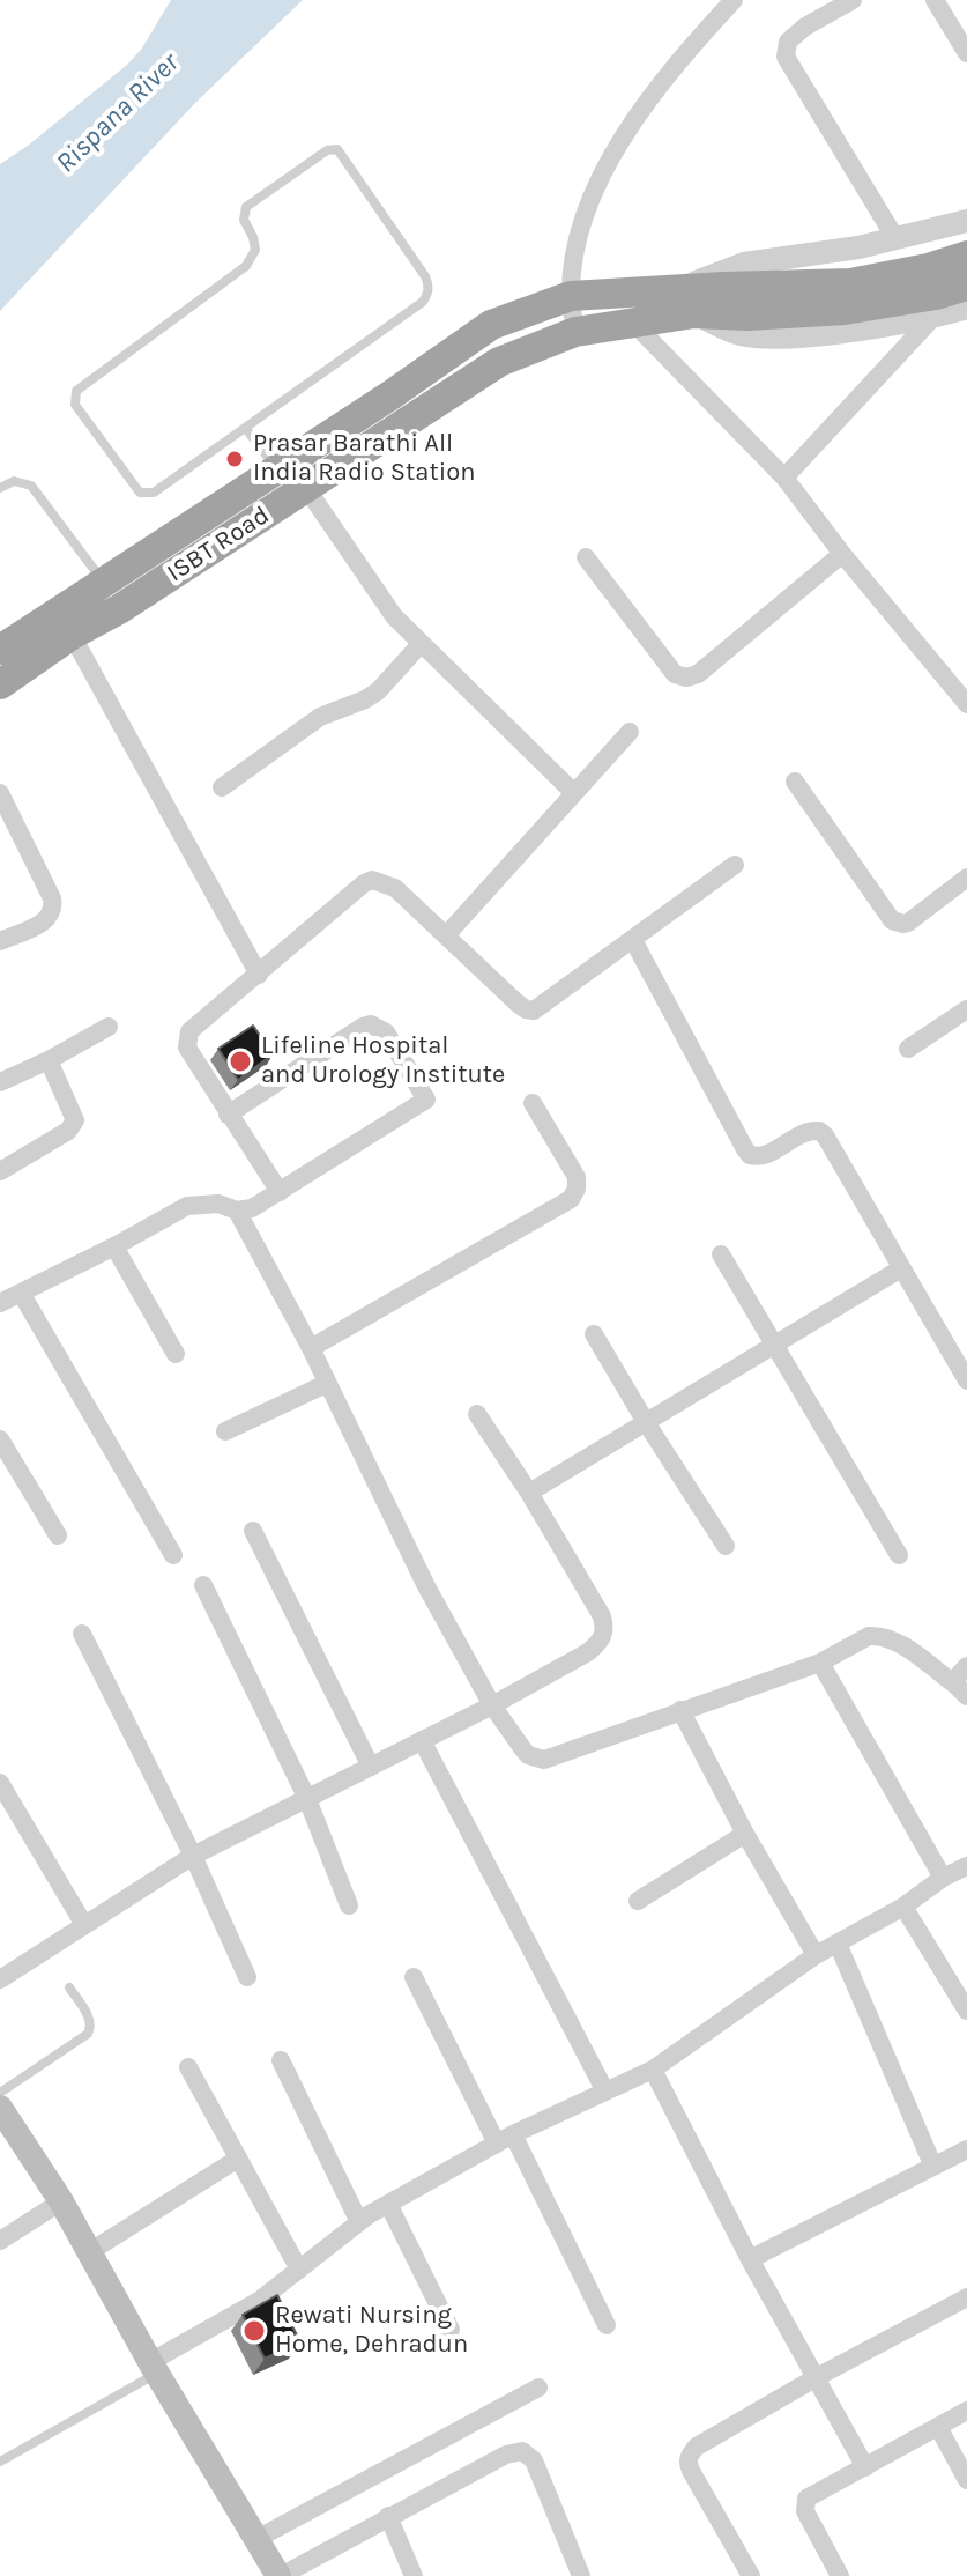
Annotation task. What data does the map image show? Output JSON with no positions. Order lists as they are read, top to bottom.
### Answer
{
  "streets": {
    "highway": ["ISBT Road"]
  },
  "water": ["Rispana River"],
  "places": ["Prasar Barathi All India Radio Station", "Lifeline Hospital and Urology Institute", "Rewati Nursing Home, Dehradun"]
}
